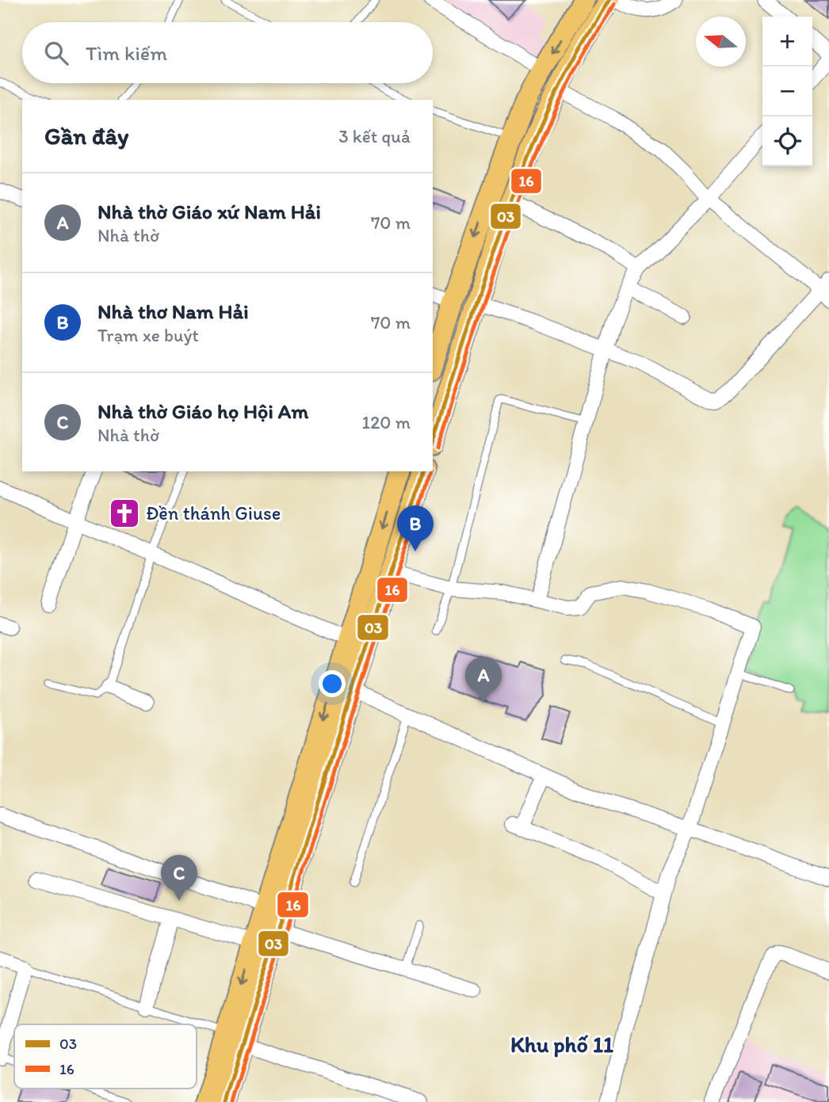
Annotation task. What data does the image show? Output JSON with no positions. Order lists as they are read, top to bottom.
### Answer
{
  "districts": ["Khu phố 11"],
  "places": {
    "church": ["Đền thánh Giuse"]
  },
  "lines": ["transit line 03", "transit line 16"],
  "legend": ["03", "16"],
  "north": "left",
  "page": {
    "map_buttons": ["+", "−"],
    "search": "Tìm kiếm",
    "heading": ["Gần đây", "3 kết quả"],
    "list": [
      {
        "mark": "A",
        "name": "Nhà thờ Giáo xứ Nam Hải",
        "note": "Nhà thờ",
        "value": "70 m"
      },
      {
        "mark": "B",
        "name": "Nhà thơ Nam Hải",
        "note": "Trạm xe buýt",
        "value": "70 m"
      },
      {
        "mark": "C",
        "name": "Nhà thờ Giáo họ Hội Am",
        "note": "Nhà thờ",
        "value": "120 m"
      }
    ],
    "pins": ["B", "A", "C"]
  }
}
